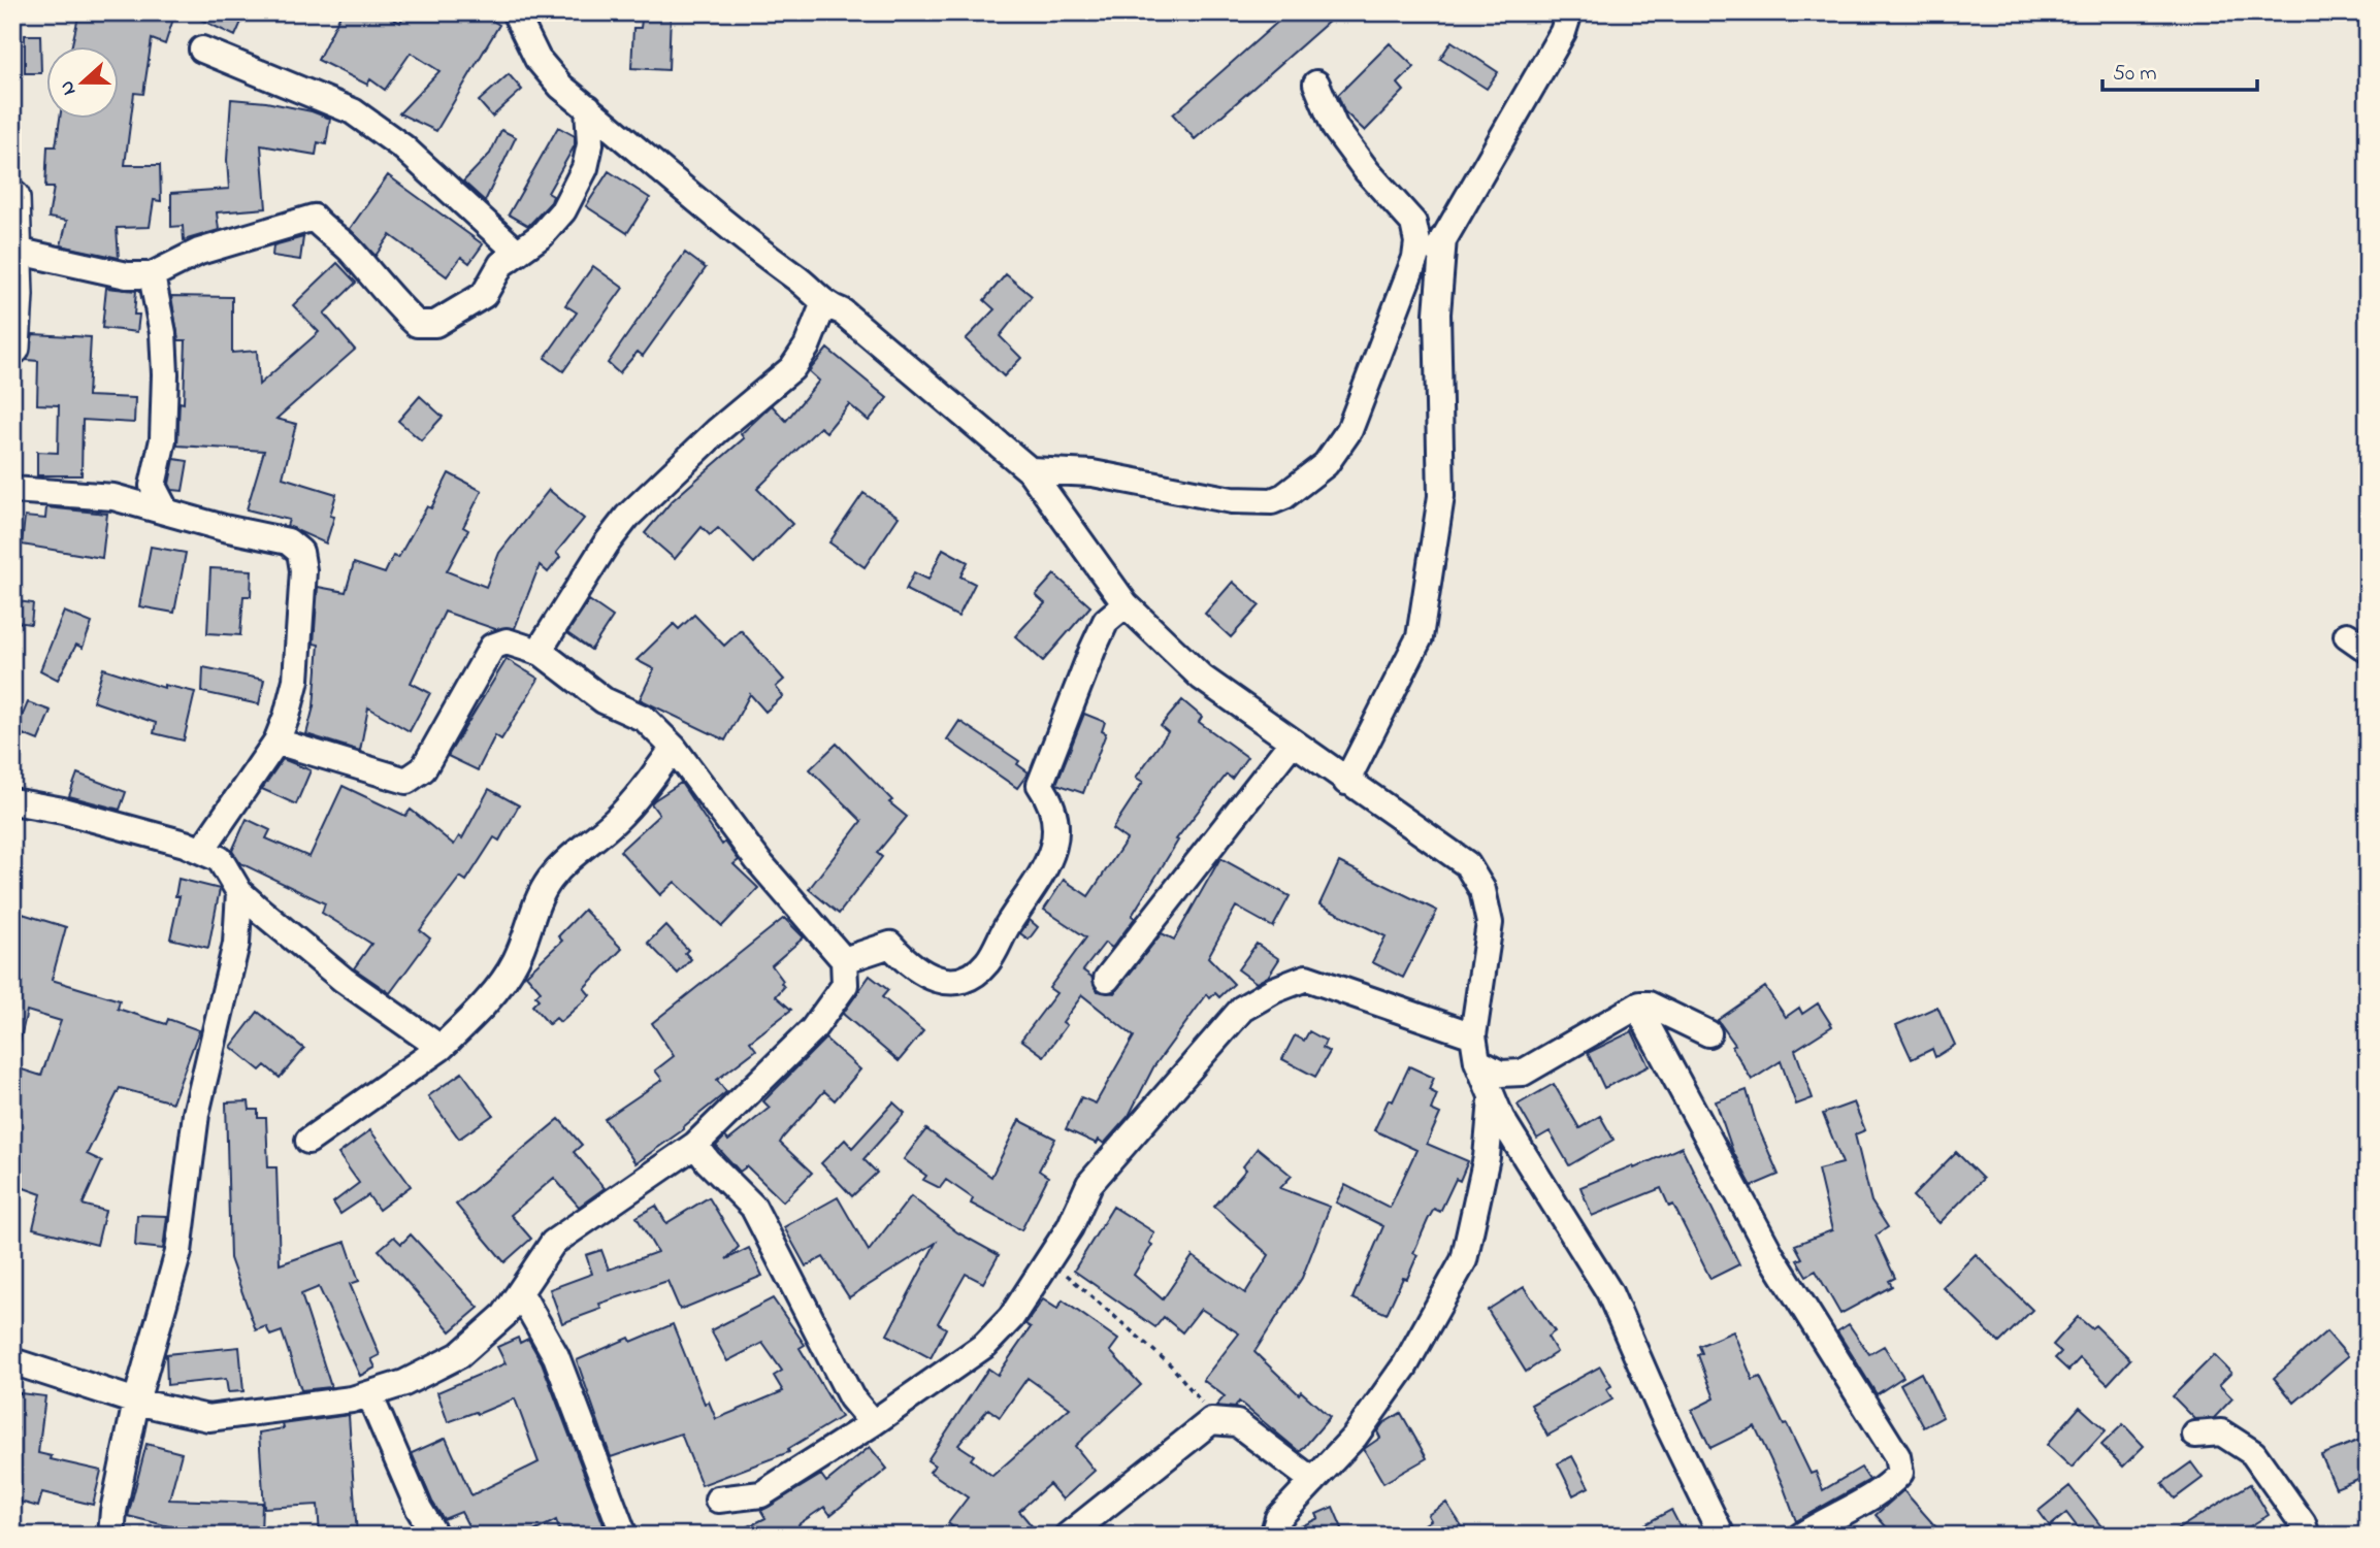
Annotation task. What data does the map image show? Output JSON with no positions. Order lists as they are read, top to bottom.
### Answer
{
  "scale_bar": "50 m",
  "north": "left"
}
